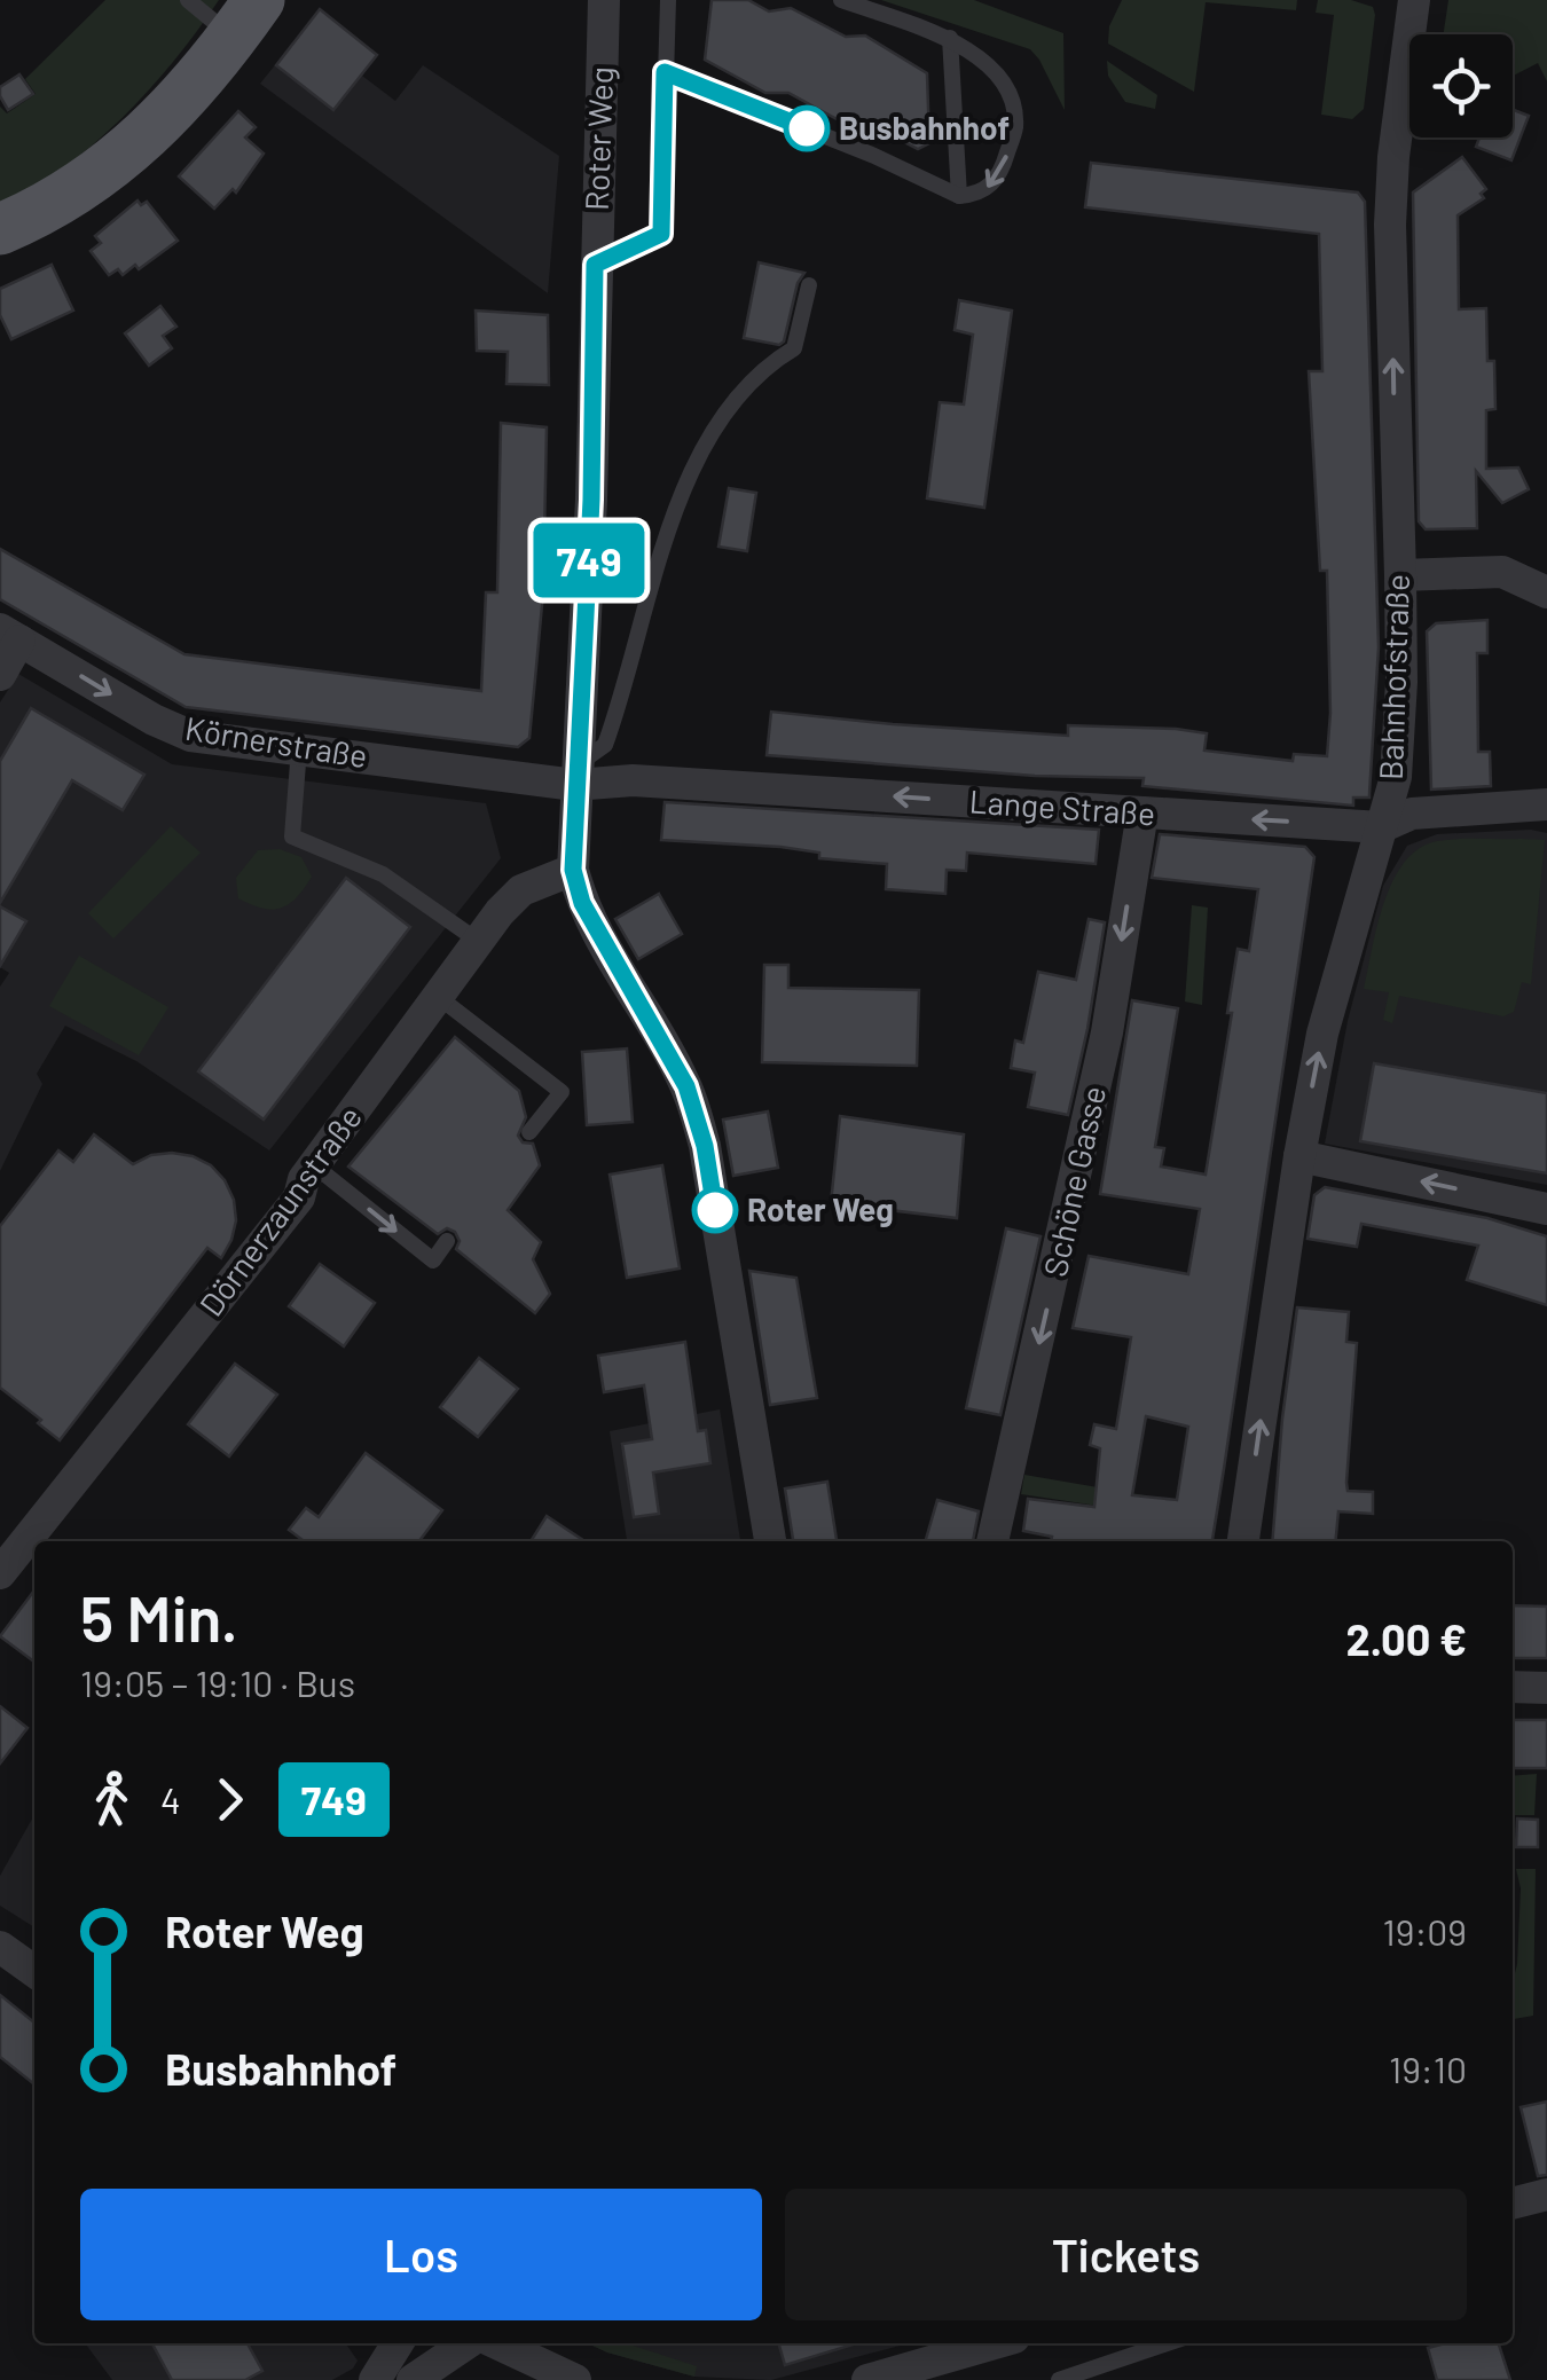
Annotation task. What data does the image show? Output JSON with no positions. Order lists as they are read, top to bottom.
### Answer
{
  "streets": {
    "street": [
      "Roter Weg",
      "Bahnhofstraße",
      "Körnerstraße",
      "Lange Straße",
      "Schöne Gasse",
      "Dörnerzaunstraße"
    ]
  },
  "crossings": [
    ["Roter Weg", "Körnerstraße"],
    ["Roter Weg", "Lange Straße"],
    ["Roter Weg", "Dörnerzaunstraße"],
    ["Bahnhofstraße", "Lange Straße"],
    ["Körnerstraße", "Lange Straße"],
    ["Lange Straße", "Schöne Gasse"]
  ],
  "one_way": [
    "Bahnhofstraße",
    "Körnerstraße",
    "Lange Straße",
    "Schöne Gasse"
  ],
  "places": ["Busbahnhof", "Roter Weg"],
  "lines": ["bus line 749"],
  "page": {
    "on_map": "749",
    "heading": ["5 Min.", "19:05 – 19:10 · Bus", "2.00 €"],
    "legs": ["4", "749"],
    "list": [
      {
        "name": "Roter Weg",
        "value": "19:09"
      },
      {
        "name": "Busbahnhof",
        "value": "19:10"
      }
    ],
    "buttons": ["Los", "Tickets"]
  }
}
